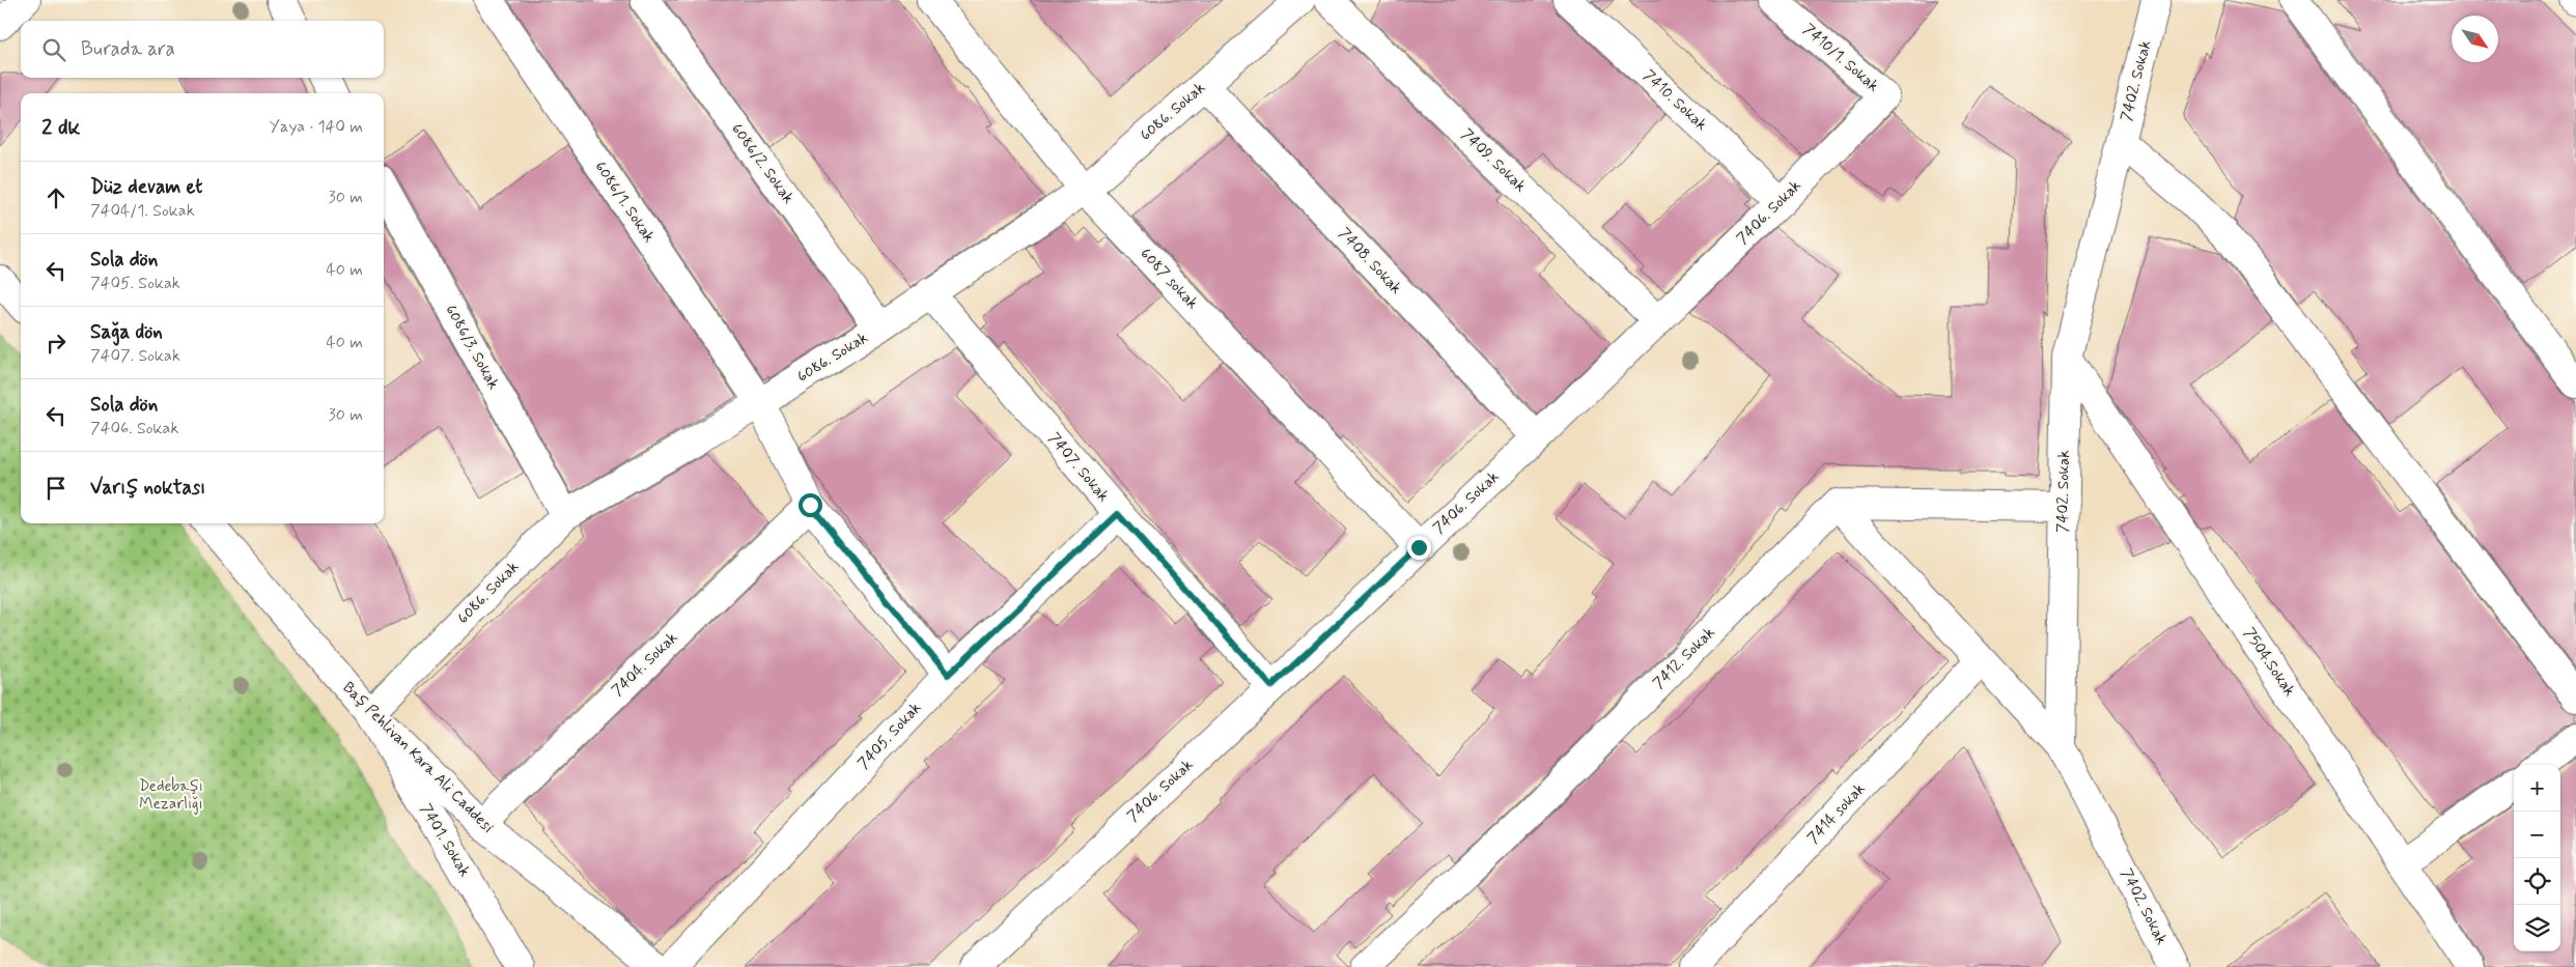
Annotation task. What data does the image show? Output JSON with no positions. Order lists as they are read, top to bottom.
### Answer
{
  "streets": {
    "street": [
      "7410/1. Sokak",
      "7402. Sokak",
      "7410. Sokak",
      "6086. Sokak",
      "7409. Sokak",
      "6086/2. Sokak",
      "6086/1. Sokak",
      "7406. Sokak",
      "7408. Sokak",
      "6087 sokak",
      "6086/3. Sokak",
      "7407. Sokak",
      "7412. Sokak",
      "7504.Sokak",
      "7404. Sokak",
      "7405. Sokak",
      "Baş Pehlivan Kara Ali Caddesi",
      "7414 sokak",
      "7401. Sokak"
    ]
  },
  "crossings": [
    ["7410/1. Sokak", "7406. Sokak"],
    ["7402. Sokak", "7504.Sokak"],
    ["7410. Sokak", "7406. Sokak"],
    ["6086. Sokak", "6086/2. Sokak"],
    ["6086. Sokak", "6086/1. Sokak"],
    ["6086. Sokak", "7408. Sokak"],
    ["6086. Sokak", "6087 sokak"],
    ["6086. Sokak", "6086/3. Sokak"],
    ["6086. Sokak", "7407. Sokak"],
    ["6086. Sokak", "Baş Pehlivan Kara Ali Caddesi"],
    ["6086. Sokak", "7401. Sokak"],
    ["7409. Sokak", "7406. Sokak"],
    ["6086/1. Sokak", "7404. Sokak"],
    ["6086/1. Sokak", "7405. Sokak"],
    ["7406. Sokak", "7408. Sokak"],
    ["7406. Sokak", "6087 sokak"],
    ["7406. Sokak", "7407. Sokak"],
    ["7407. Sokak", "7405. Sokak"],
    ["7404. Sokak", "Baş Pehlivan Kara Ali Caddesi"],
    ["Baş Pehlivan Kara Ali Caddesi", "7401. Sokak"]
  ],
  "parks": ["Dedebaşı Mezarlığı"],
  "north": "bottom right",
  "page": {
    "search": "Burada ara",
    "heading": ["2 dk", "Yaya · 140 m"],
    "list": [
      ["Düz devam et", "7404/1. Sokak", "30 m"],
      ["Sola dön", "7405. Sokak", "40 m"],
      ["Sağa dön", "7407. Sokak", "40 m"],
      ["Sola dön", "7406. Sokak", "30 m"],
      "Varış noktası"
    ],
    "map_buttons": ["+", "−"]
  }
}
